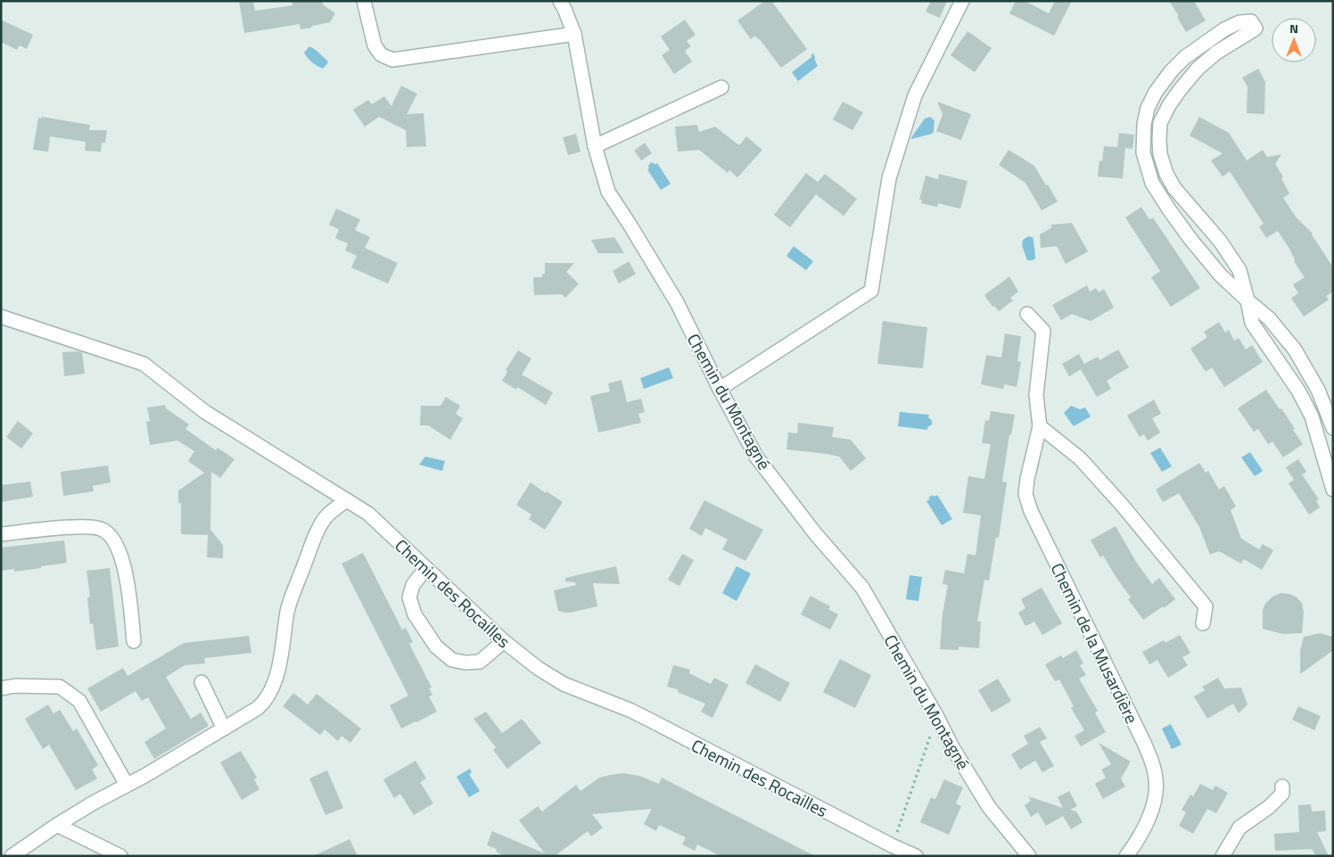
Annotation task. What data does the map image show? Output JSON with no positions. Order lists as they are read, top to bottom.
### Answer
{
  "streets": {
    "street": ["Chemin du Montagné", "Chemin des Rocailles", "Chemin de la Musardière"]
  },
  "north": "top"
}
